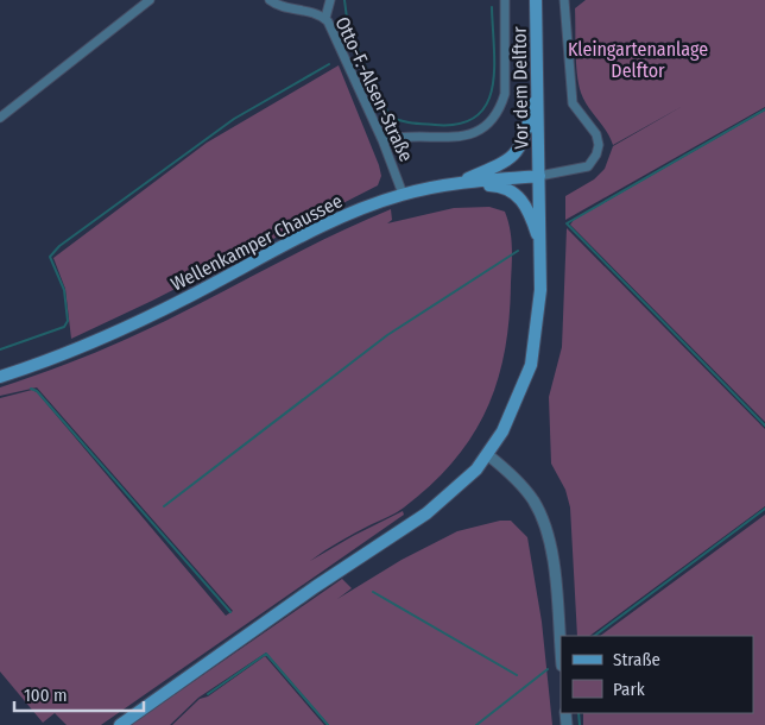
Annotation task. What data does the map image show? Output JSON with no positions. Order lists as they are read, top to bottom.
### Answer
{
  "streets": {
    "main road": ["Vor dem Delftor", "Wellenkamper Chaussee"],
    "street": ["Otto-F.-Alsen-Straße"]
  },
  "crossings": [
    ["Vor dem Delftor", "Wellenkamper Chaussee"],
    ["Otto-F.-Alsen-Straße", "Wellenkamper Chaussee"]
  ],
  "parks": ["Kleingartenanlage Delftor"],
  "legend": ["Straße", "Park"],
  "scale_bar": "100 m"
}
